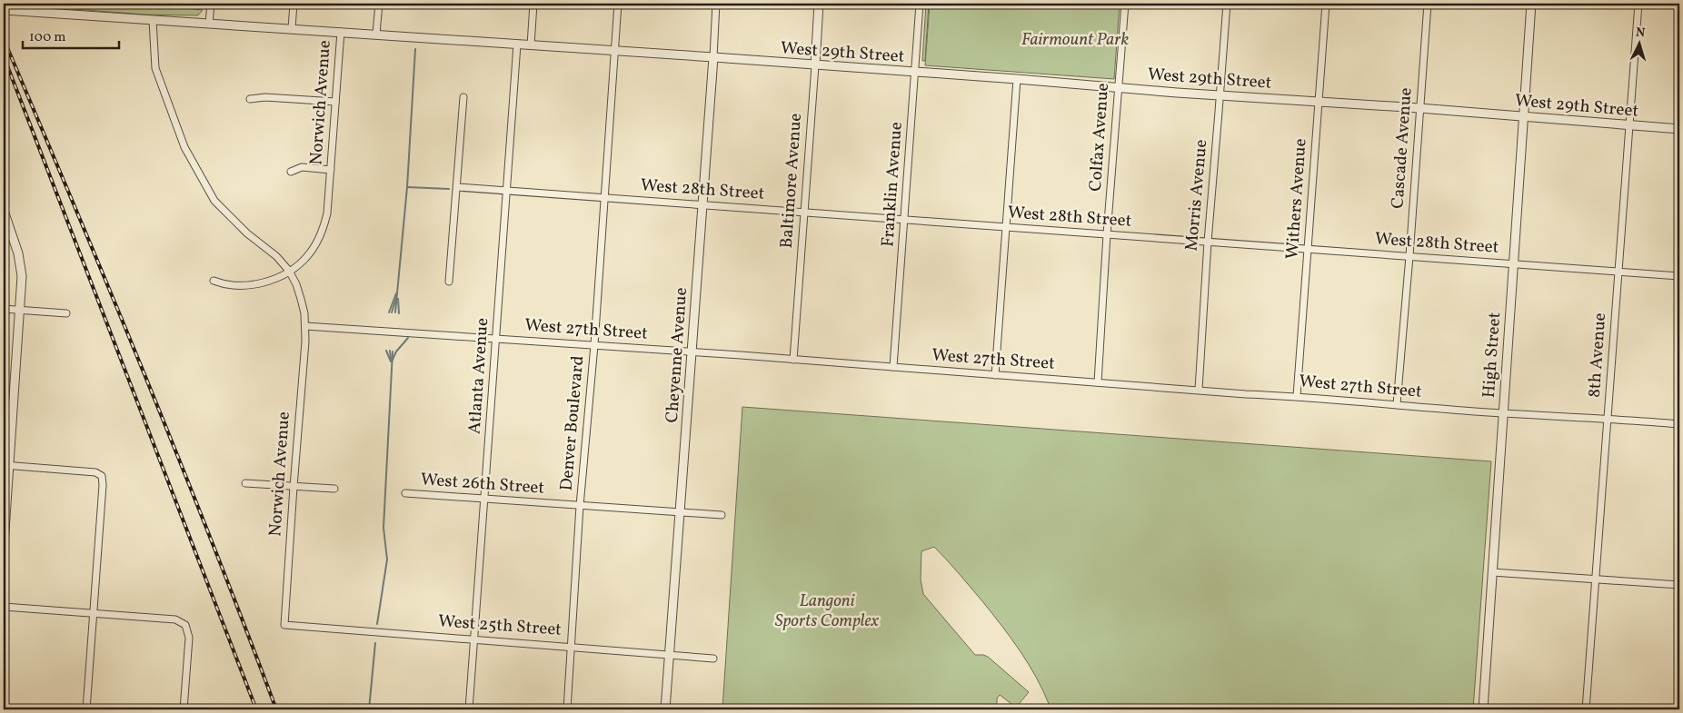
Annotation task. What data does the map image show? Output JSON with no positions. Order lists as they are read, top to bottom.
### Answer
{
  "streets": {
    "street": [
      "West 29th Street",
      "Norwich Avenue",
      "Colfax Avenue",
      "Cascade Avenue",
      "Baltimore Avenue",
      "Franklin Avenue",
      "West 28th Street",
      "Morris Avenue",
      "Withers Avenue",
      "West 27th Street",
      "Cheyenne Avenue",
      "High Street",
      "8th Avenue",
      "Atlanta Avenue",
      "Denver Boulevard",
      "West 26th Street",
      "West 25th Street"
    ]
  },
  "crossings": [
    ["West 29th Street", "Norwich Avenue"],
    ["West 29th Street", "Colfax Avenue"],
    ["West 29th Street", "Cascade Avenue"],
    ["West 29th Street", "Baltimore Avenue"],
    ["West 29th Street", "Franklin Avenue"],
    ["West 29th Street", "Morris Avenue"],
    ["West 29th Street", "Withers Avenue"],
    ["West 29th Street", "Cheyenne Avenue"],
    ["West 29th Street", "High Street"],
    ["West 29th Street", "8th Avenue"],
    ["West 29th Street", "Atlanta Avenue"],
    ["West 29th Street", "Denver Boulevard"],
    ["Norwich Avenue", "West 27th Street"],
    ["Norwich Avenue", "West 25th Street"],
    ["Colfax Avenue", "West 28th Street"],
    ["Colfax Avenue", "West 27th Street"],
    ["Cascade Avenue", "West 28th Street"],
    ["Cascade Avenue", "West 27th Street"],
    ["Baltimore Avenue", "West 28th Street"],
    ["Baltimore Avenue", "West 27th Street"],
    ["Franklin Avenue", "West 28th Street"],
    ["Franklin Avenue", "West 27th Street"],
    ["West 28th Street", "Morris Avenue"],
    ["West 28th Street", "Withers Avenue"],
    ["West 28th Street", "Cheyenne Avenue"],
    ["West 28th Street", "High Street"],
    ["West 28th Street", "8th Avenue"],
    ["West 28th Street", "Atlanta Avenue"],
    ["West 28th Street", "Denver Boulevard"],
    ["Morris Avenue", "West 27th Street"],
    ["Withers Avenue", "West 27th Street"],
    ["West 27th Street", "Cheyenne Avenue"],
    ["West 27th Street", "High Street"],
    ["West 27th Street", "8th Avenue"],
    ["West 27th Street", "Atlanta Avenue"],
    ["West 27th Street", "Denver Boulevard"],
    ["Cheyenne Avenue", "West 26th Street"],
    ["Cheyenne Avenue", "West 25th Street"],
    ["Atlanta Avenue", "West 26th Street"],
    ["Atlanta Avenue", "West 25th Street"],
    ["Denver Boulevard", "West 26th Street"],
    ["Denver Boulevard", "West 25th Street"]
  ],
  "parks": ["Fairmount Park", "Langoni Sports Complex"],
  "scale_bar": "100 m",
  "north": "top"
}
